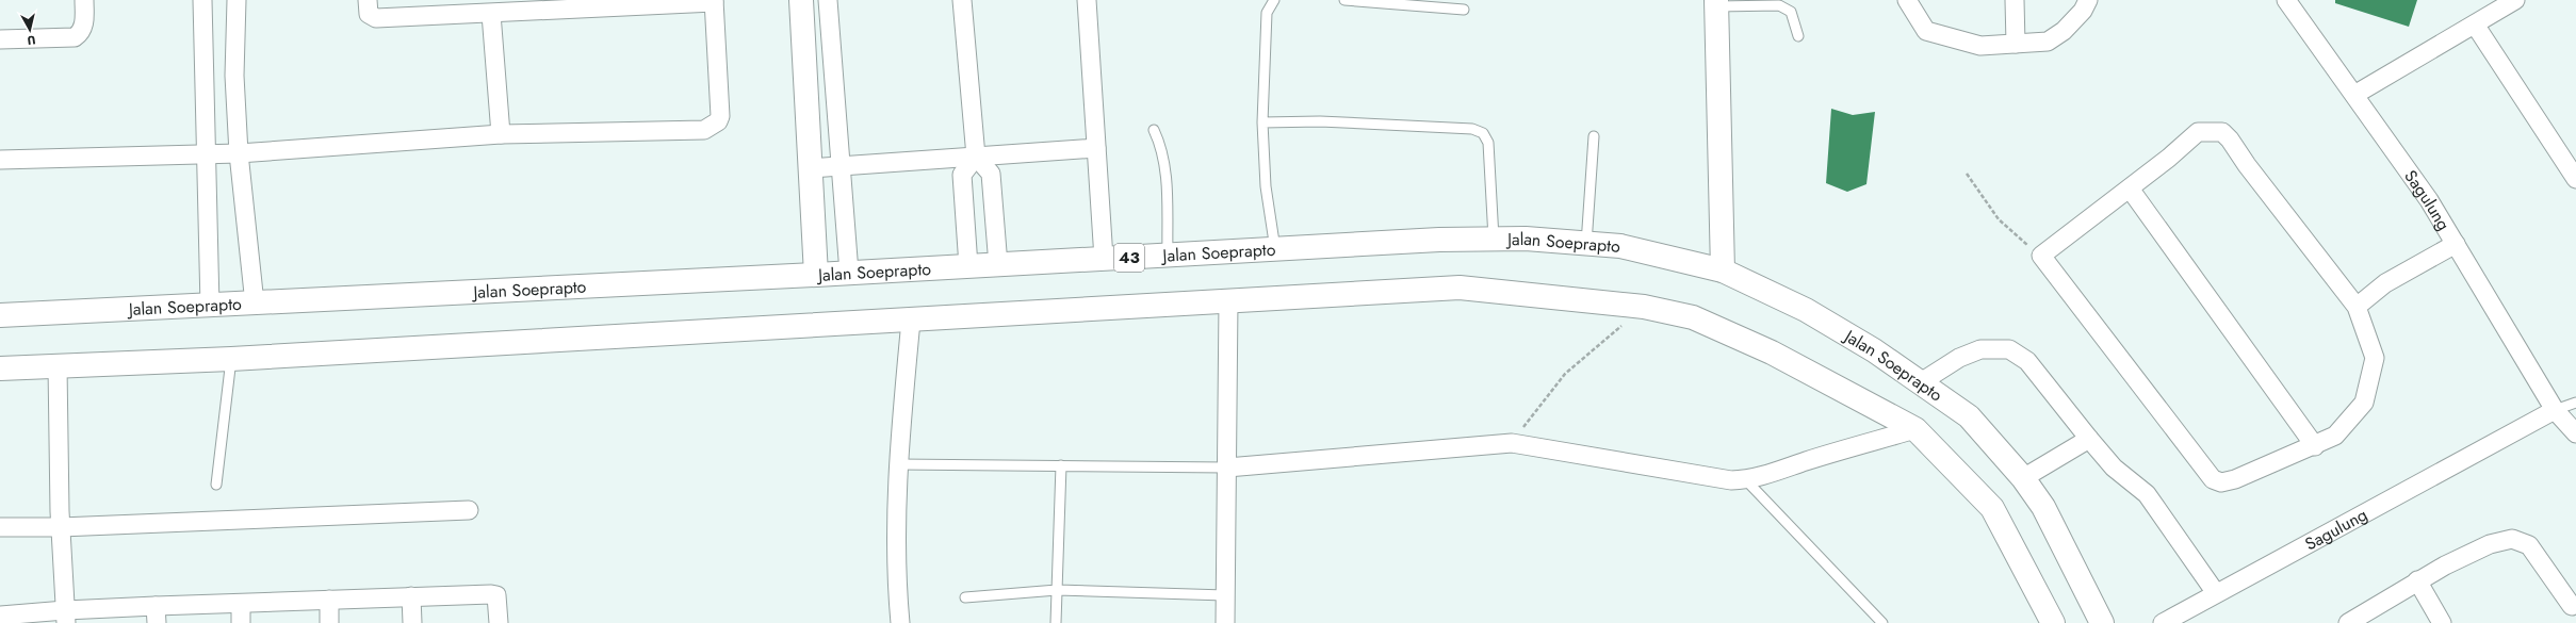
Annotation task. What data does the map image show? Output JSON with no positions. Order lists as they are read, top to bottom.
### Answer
{
  "streets": {
    "main road": ["Jalan Soeprapto", "43"],
    "street": ["Sagulung"]
  },
  "north": "bottom"
}
